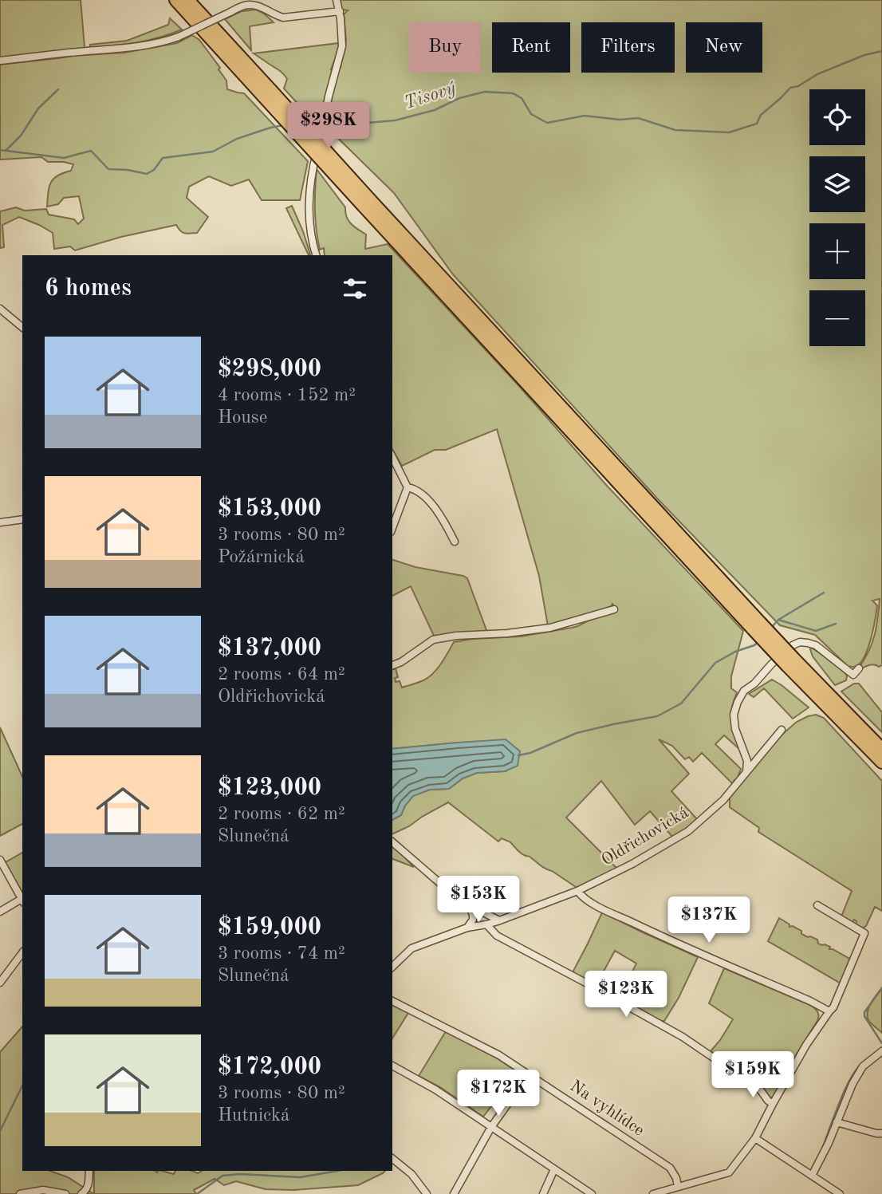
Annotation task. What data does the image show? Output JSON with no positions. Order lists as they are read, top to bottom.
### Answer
{
  "streets": {
    "street": ["Oldřichovická", "Na vyhlídce"]
  },
  "water": ["Tisový"],
  "page": {
    "chip": [
      "Buy",
      "Rent",
      "Filters",
      "New"
    ],
    "map_buttons": ["+", "−"],
    "price": [
      "$298K",
      "$153K",
      "$137K",
      "$123K",
      "$159K",
      "$172K"
    ],
    "heading": "6 homes",
    "list": [
      {
        "name": "$298,000",
        "note": "4 rooms · 152 m² · House"
      },
      {
        "name": "$153,000",
        "note": "3 rooms · 80 m² · Požárnická"
      },
      {
        "name": "$137,000",
        "note": "2 rooms · 64 m² · Oldřichovická"
      },
      {
        "name": "$123,000",
        "note": "2 rooms · 62 m² · Slunečná"
      },
      {
        "name": "$159,000",
        "note": "3 rooms · 74 m² · Slunečná"
      },
      {
        "name": "$172,000",
        "note": "3 rooms · 80 m² · Hutnická"
      }
    ]
  }
}
